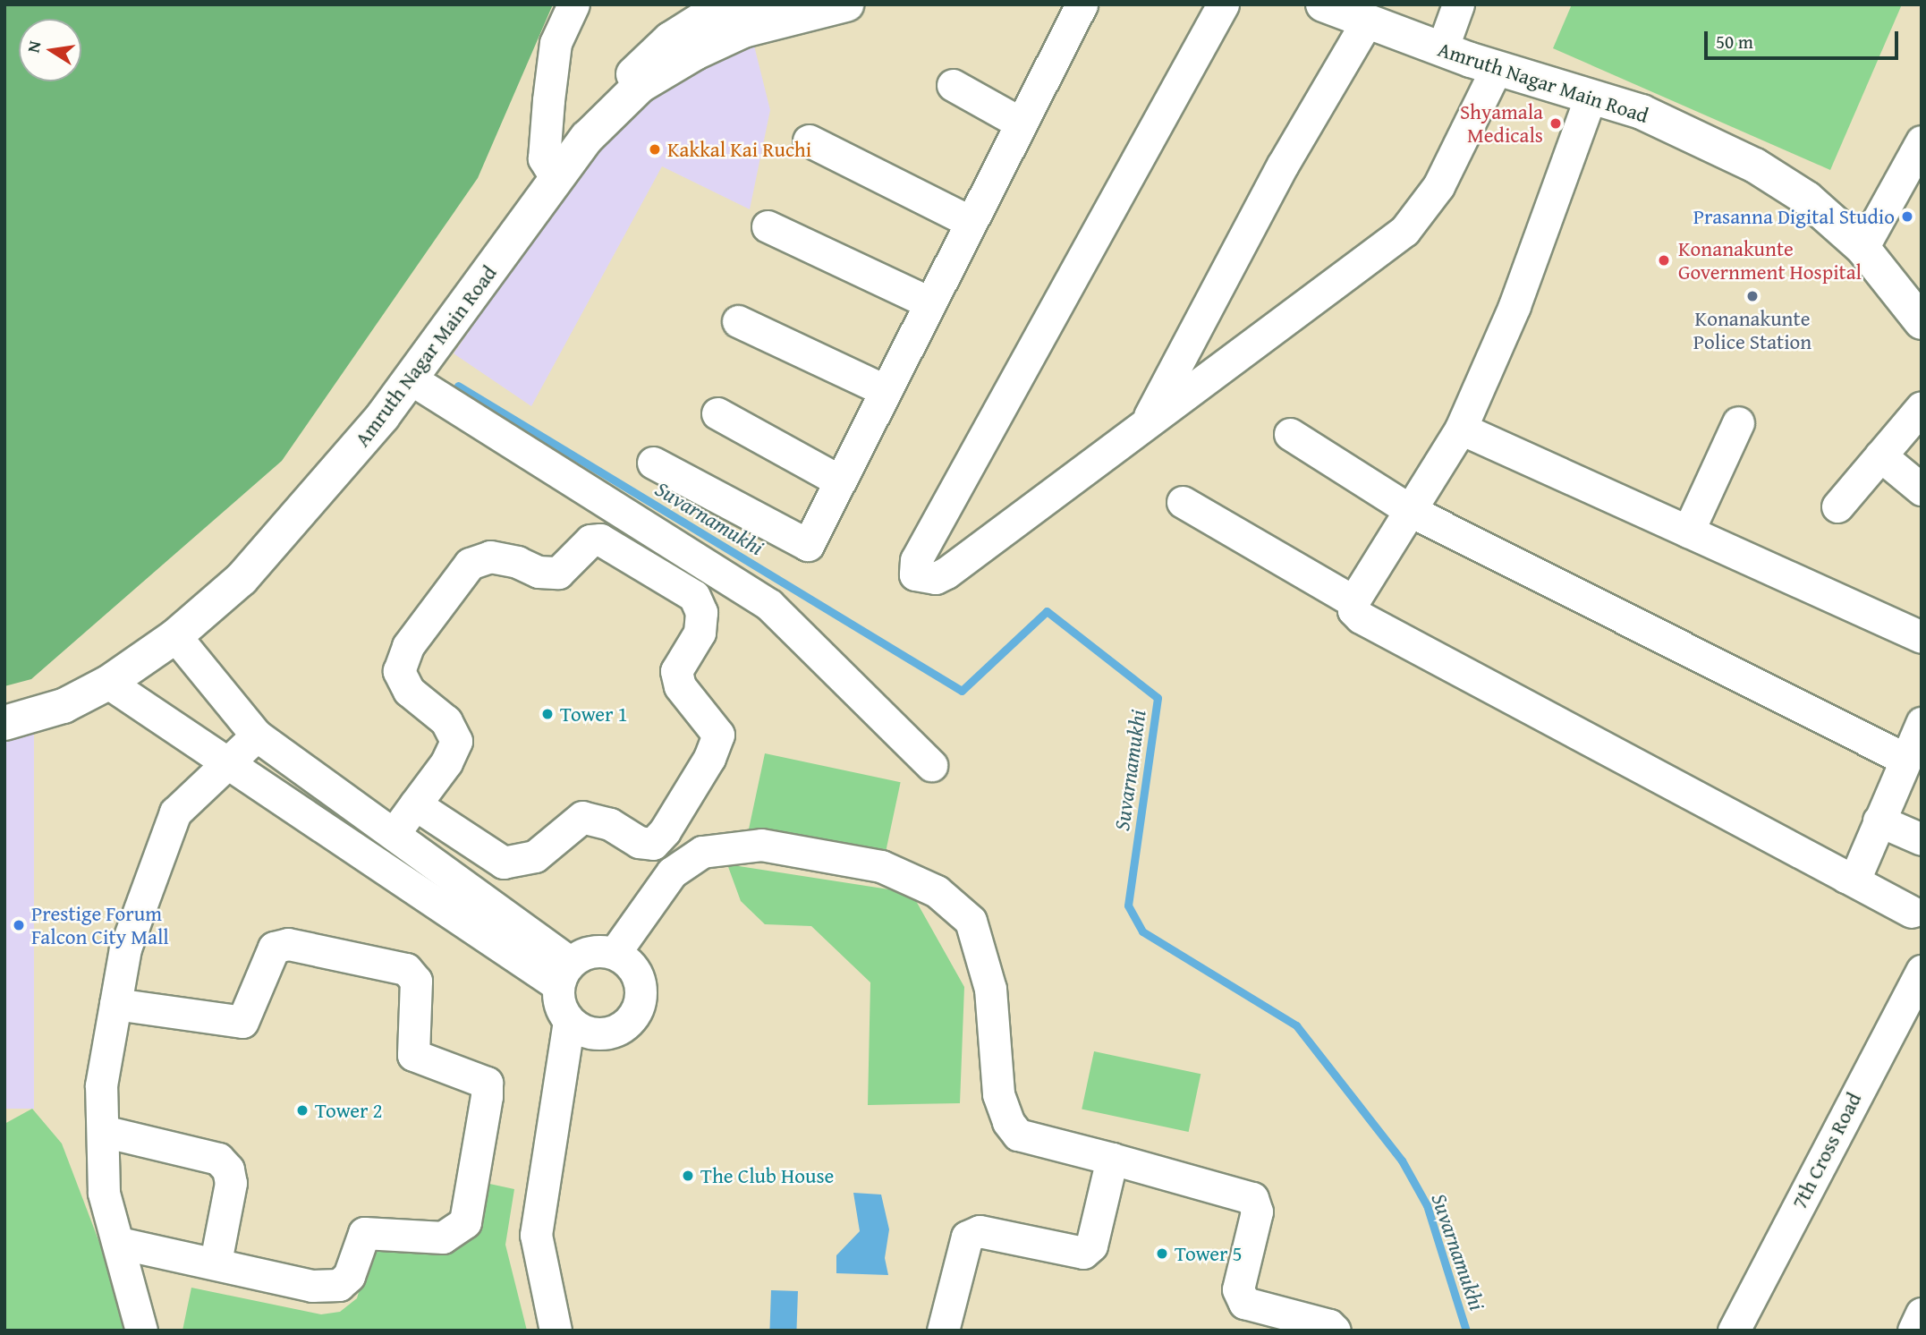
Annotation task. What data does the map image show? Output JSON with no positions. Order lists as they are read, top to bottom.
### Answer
{
  "streets": {
    "main road": ["Amruth Nagar Main Road"],
    "street": ["7th Cross Road"]
  },
  "water": ["Suvarnamukhi"],
  "places": [
    "Shyamala Medicals",
    "Kakkal Kai Ruchi",
    "Prasanna Digital Studio",
    "Konanakunte Government Hospital",
    "Konanakunte Police Station",
    "Tower 1",
    "Prestige Forum Falcon City Mall",
    "Tower 2",
    "The Club House",
    "Tower 5"
  ],
  "scale_bar": "50 m",
  "north": "left"
}
